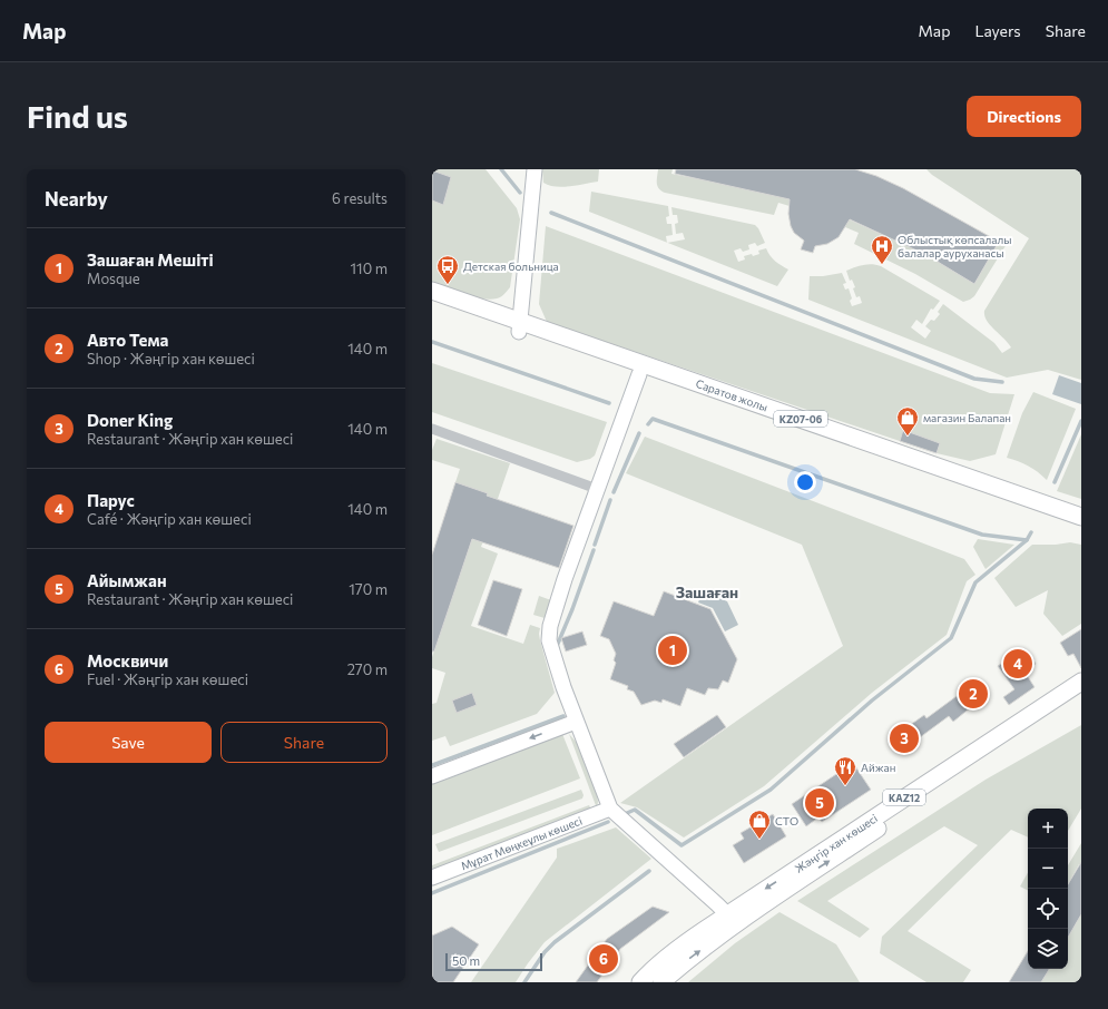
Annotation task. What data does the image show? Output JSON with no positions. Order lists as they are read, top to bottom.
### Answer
{
  "streets": {
    "main road": [
      "Саратов жолы",
      "KZ07-06",
      "KAZ12",
      "Мұрат Мөңкеұлы көшесі",
      "Жәңгір хан көшесі"
    ]
  },
  "districts": ["Зашаған"],
  "places": {
    "hospital": ["Облыстық көпсалалы балалар ауруханасы"],
    "bus stop": ["Детская больница"],
    "shop": ["магазин Балапан", "СТО"],
    "restaurant": ["Айжан"]
  },
  "scale_bar": "50 m",
  "page": {
    "header": "Map",
    "nav": ["Map", "Layers", "Share"],
    "buttons": [
      "Directions",
      ["Save", "Share"]
    ],
    "title": "Find us",
    "heading": ["Nearby", "6 results"],
    "list": [
      {
        "mark": "1",
        "name": "Зашаған Мешіті",
        "note": "Mosque",
        "value": "110 m"
      },
      {
        "mark": "2",
        "name": "Авто Тема",
        "note": "Shop · Жәңгір хан көшесі",
        "value": "140 m"
      },
      {
        "mark": "3",
        "name": "Doner King",
        "note": "Restaurant · Жәңгір хан көшесі",
        "value": "140 m"
      },
      {
        "mark": "4",
        "name": "Парус",
        "note": "Café · Жәңгір хан көшесі",
        "value": "140 m"
      },
      {
        "mark": "5",
        "name": "Айымжан",
        "note": "Restaurant · Жәңгір хан көшесі",
        "value": "170 m"
      },
      {
        "mark": "6",
        "name": "Москвичи",
        "note": "Fuel · Жәңгір хан көшесі",
        "value": "270 m"
      }
    ],
    "pins": [
      "1",
      "4",
      "2",
      "3",
      "5",
      "6"
    ],
    "map_buttons": ["+", "−"],
    "scale": "50 m"
  }
}
